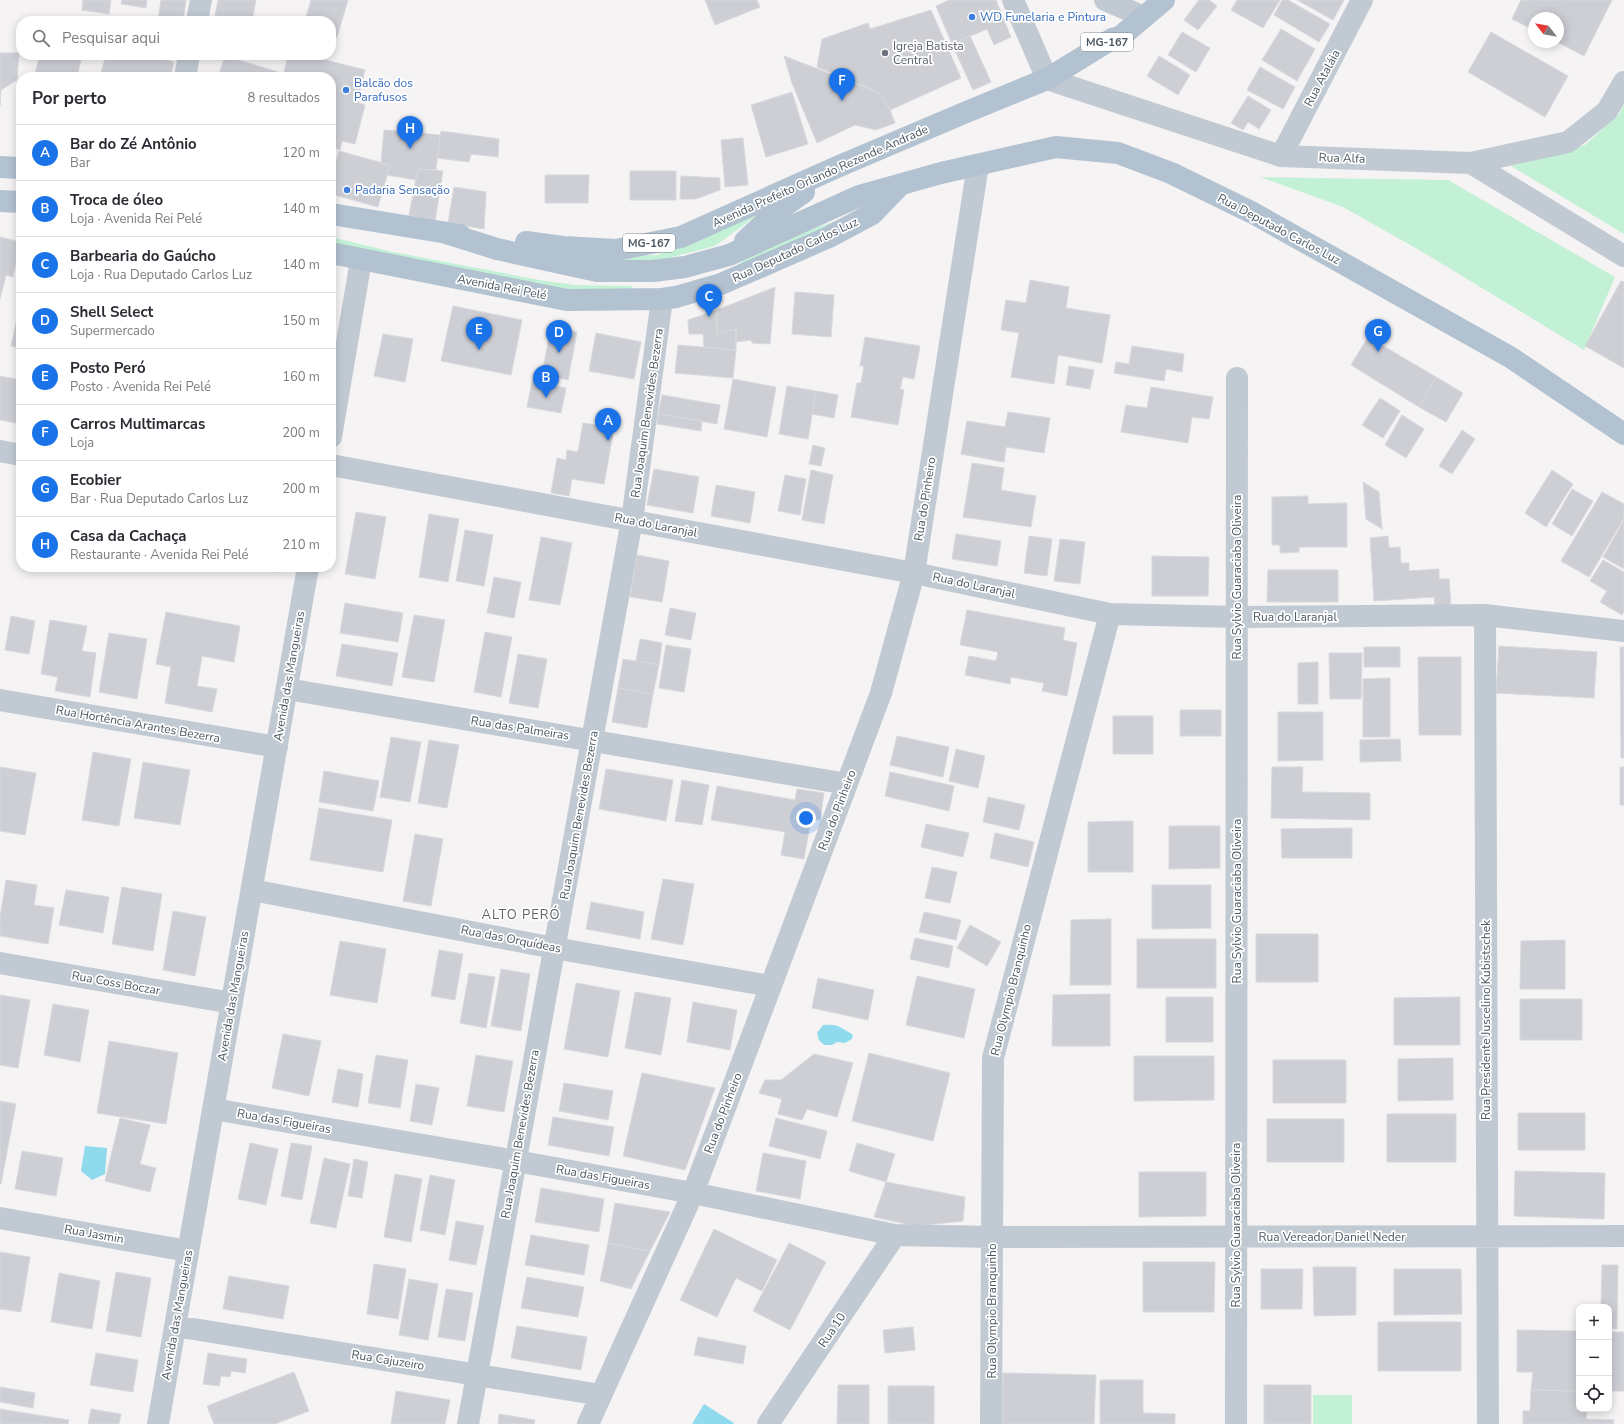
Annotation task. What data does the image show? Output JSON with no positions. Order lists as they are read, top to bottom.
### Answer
{
  "streets": {
    "main road": [
      "MG-167",
      "Avenida Prefeito Orlando Rezende Andrade",
      "Rua Deputado Carlos Luz",
      "Avenida Rei Pelé"
    ],
    "street": [
      "Rua Ataláia",
      "Rua Alfa",
      "Rua Joaquim Benevides Bezerra",
      "Rua do Pinheiro",
      "Rua do Laranjal",
      "Rua Sylvio Guaraciaba Oliveira",
      "Avenida das Mangueiras",
      "Rua Hortência Arantes Bezerra",
      "Rua das Palmeiras",
      "Rua das Orquídeas",
      "Rua Coss Boczar",
      "Rua Olympio Branquinho",
      "Rua Presidente Juscelino Kubistschek",
      "Rua das Figueiras",
      "Rua Jasmin",
      "Rua Vereador Daniel Neder",
      "Rua 10",
      "Rua Cajuzeiro"
    ]
  },
  "crossings": [
    ["MG-167", "Avenida Prefeito Orlando Rezende Andrade"],
    ["MG-167", "Rua Deputado Carlos Luz"],
    ["Rua Ataláia", "Rua Alfa"],
    ["Rua Alfa", "Avenida Prefeito Orlando Rezende Andrade"],
    ["Avenida Prefeito Orlando Rezende Andrade", "Rua Deputado Carlos Luz"],
    ["Rua Deputado Carlos Luz", "Avenida Rei Pelé"],
    ["Rua Deputado Carlos Luz", "Rua Joaquim Benevides Bezerra"],
    ["Rua Deputado Carlos Luz", "Rua do Pinheiro"],
    ["Avenida Rei Pelé", "Rua Joaquim Benevides Bezerra"],
    ["Rua Joaquim Benevides Bezerra", "Rua do Laranjal"],
    ["Rua Joaquim Benevides Bezerra", "Rua das Palmeiras"],
    ["Rua Joaquim Benevides Bezerra", "Rua das Orquídeas"],
    ["Rua Joaquim Benevides Bezerra", "Rua das Figueiras"],
    ["Rua Joaquim Benevides Bezerra", "Rua Cajuzeiro"],
    ["Rua do Pinheiro", "Rua do Laranjal"],
    ["Rua do Pinheiro", "Rua das Palmeiras"],
    ["Rua do Pinheiro", "Rua das Orquídeas"],
    ["Rua do Pinheiro", "Rua das Figueiras"],
    ["Rua do Pinheiro", "Rua Cajuzeiro"],
    ["Rua do Laranjal", "Rua Sylvio Guaraciaba Oliveira"],
    ["Rua do Laranjal", "Rua Olympio Branquinho"],
    ["Rua do Laranjal", "Rua Presidente Juscelino Kubistschek"],
    ["Rua Sylvio Guaraciaba Oliveira", "Rua Vereador Daniel Neder"],
    ["Avenida das Mangueiras", "Rua Hortência Arantes Bezerra"],
    ["Avenida das Mangueiras", "Rua das Palmeiras"],
    ["Avenida das Mangueiras", "Rua das Orquídeas"],
    ["Avenida das Mangueiras", "Rua Coss Boczar"],
    ["Avenida das Mangueiras", "Rua das Figueiras"],
    ["Avenida das Mangueiras", "Rua Jasmin"],
    ["Avenida das Mangueiras", "Rua Cajuzeiro"],
    ["Rua Olympio Branquinho", "Rua das Figueiras"],
    ["Rua Olympio Branquinho", "Rua Vereador Daniel Neder"],
    ["Rua Presidente Juscelino Kubistschek", "Rua Vereador Daniel Neder"],
    ["Rua das Figueiras", "Rua Vereador Daniel Neder"],
    ["Rua das Figueiras", "Rua 10"]
  ],
  "districts": ["ALTO PERÓ"],
  "places": [
    "WD Funelaria e Pintura",
    "Igreja Batista Central",
    "Balcão dos Parafusos",
    "Padaria Sensação"
  ],
  "north": "top left",
  "page": {
    "search": "Pesquisar aqui",
    "pins": [
      "F",
      "H",
      "C",
      "E",
      "G",
      "D",
      "B",
      "A"
    ],
    "heading": ["Por perto", "8 resultados"],
    "list": [
      {
        "mark": "A",
        "name": "Bar do Zé Antônio",
        "note": "Bar",
        "value": "120 m"
      },
      {
        "mark": "B",
        "name": "Troca de óleo",
        "note": "Loja · Avenida Rei Pelé",
        "value": "140 m"
      },
      {
        "mark": "C",
        "name": "Barbearia do Gaúcho",
        "note": "Loja · Rua Deputado Carlos Luz",
        "value": "140 m"
      },
      {
        "mark": "D",
        "name": "Shell Select",
        "note": "Supermercado",
        "value": "150 m"
      },
      {
        "mark": "E",
        "name": "Posto Peró",
        "note": "Posto · Avenida Rei Pelé",
        "value": "160 m"
      },
      {
        "mark": "F",
        "name": "Carros Multimarcas",
        "note": "Loja",
        "value": "200 m"
      },
      {
        "mark": "G",
        "name": "Ecobier",
        "note": "Bar · Rua Deputado Carlos Luz",
        "value": "200 m"
      },
      {
        "mark": "H",
        "name": "Casa da Cachaça",
        "note": "Restaurante · Avenida Rei Pelé",
        "value": "210 m"
      }
    ],
    "map_buttons": ["+", "−"]
  }
}
